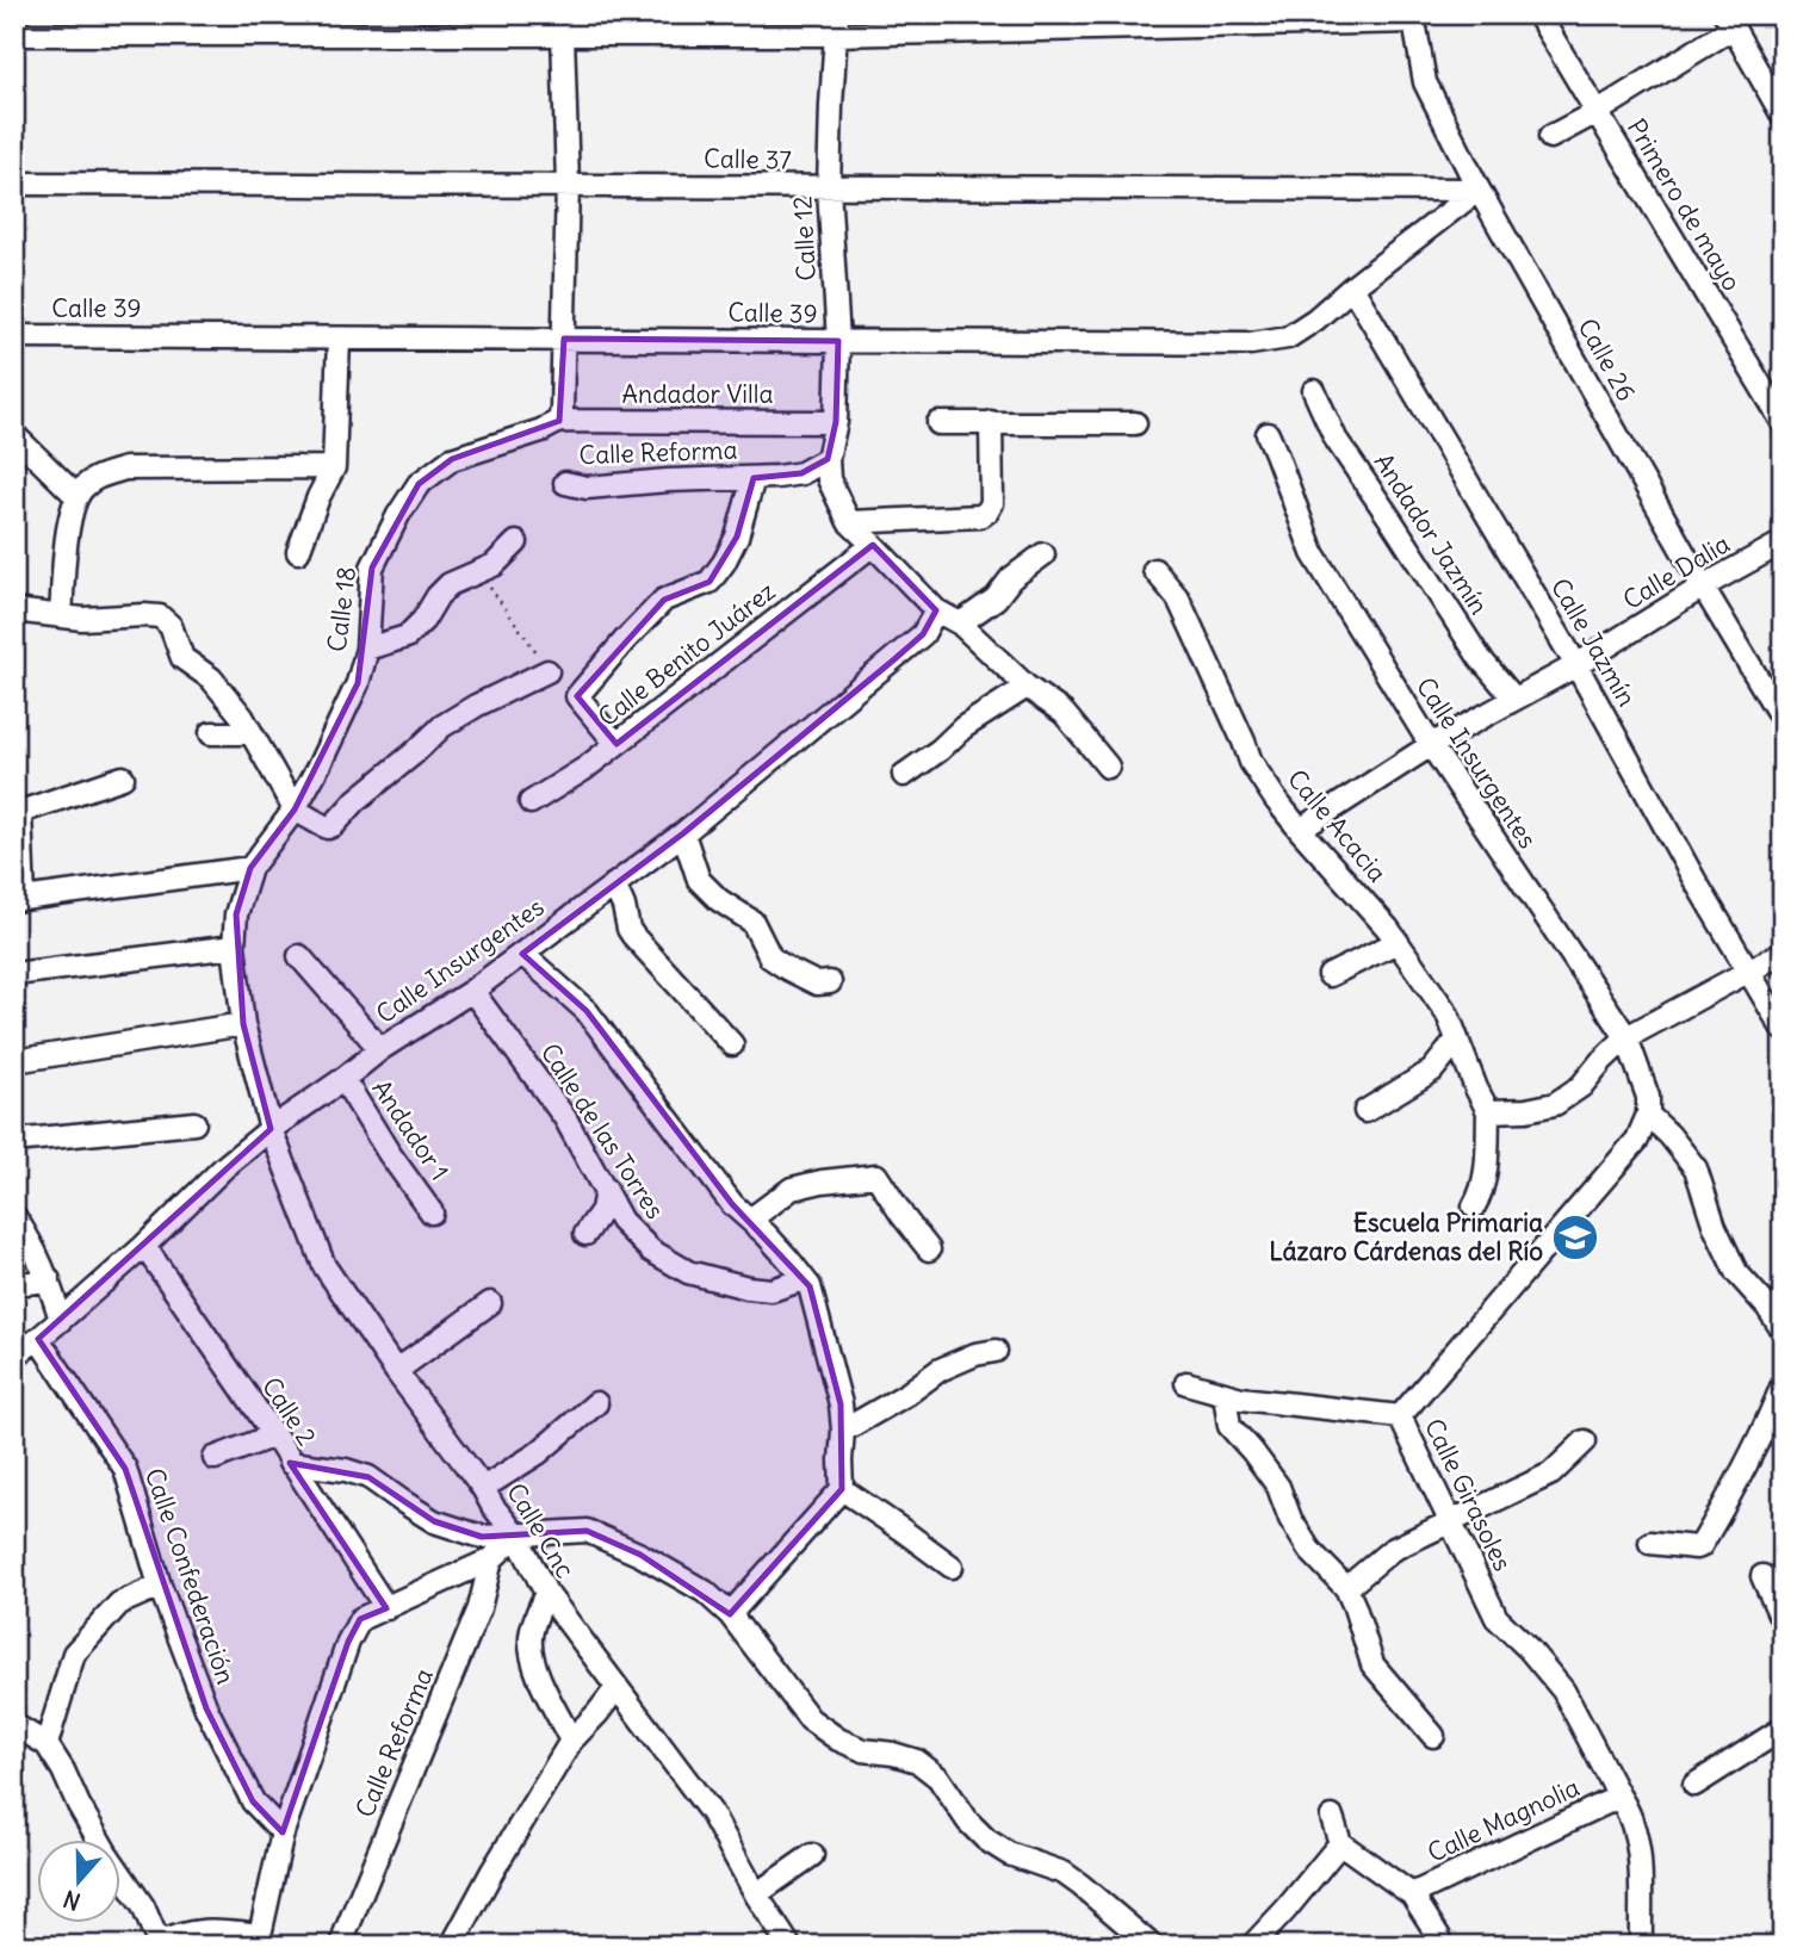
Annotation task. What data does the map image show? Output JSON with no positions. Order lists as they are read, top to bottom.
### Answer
{
  "streets": {
    "street": [
      "Calle 37",
      "Primero de mayo",
      "Calle 12",
      "Calle 39",
      "Calle 26",
      "Andador Villa",
      "Calle Reforma",
      "Andador Jazmín",
      "Calle Dalia",
      "Calle 18",
      "Calle Jazmín",
      "Calle Benito Juárez",
      "Calle Insurgentes",
      "Calle Acacia",
      "Andador 1",
      "Calle de las Torres",
      "Calle 2",
      "Calle Girasoles",
      "Calle Cnc",
      "Calle Confederación",
      "Calle Magnolia"
    ]
  },
  "crossings": [
    ["Calle 37", "Calle 12"],
    ["Calle 37", "Calle 39"],
    ["Calle 37", "Calle 26"],
    ["Calle 12", "Calle 39"],
    ["Calle 12", "Andador Villa"],
    ["Calle 12", "Calle Reforma"],
    ["Calle 39", "Calle 26"],
    ["Calle 39", "Calle Jazmín"],
    ["Calle 26", "Calle Dalia"],
    ["Andador Villa", "Calle 18"],
    ["Andador Jazmín", "Calle Dalia"],
    ["Calle Dalia", "Calle Jazmín"],
    ["Calle Dalia", "Calle Insurgentes"],
    ["Calle Dalia", "Calle Acacia"],
    ["Calle 18", "Calle Insurgentes"],
    ["Calle 18", "Calle Cnc"],
    ["Calle Insurgentes", "Andador 1"],
    ["Calle Insurgentes", "Calle de las Torres"],
    ["Calle Insurgentes", "Calle 2"],
    ["Calle Insurgentes", "Calle Girasoles"],
    ["Calle Insurgentes", "Calle Cnc"],
    ["Calle Insurgentes", "Calle Confederación"],
    ["Calle Girasoles", "Calle Magnolia"]
  ],
  "places": {
    "school or university": ["Escuela Primaria Lázaro Cárdenas del Río"]
  },
  "north": "bottom"
}
